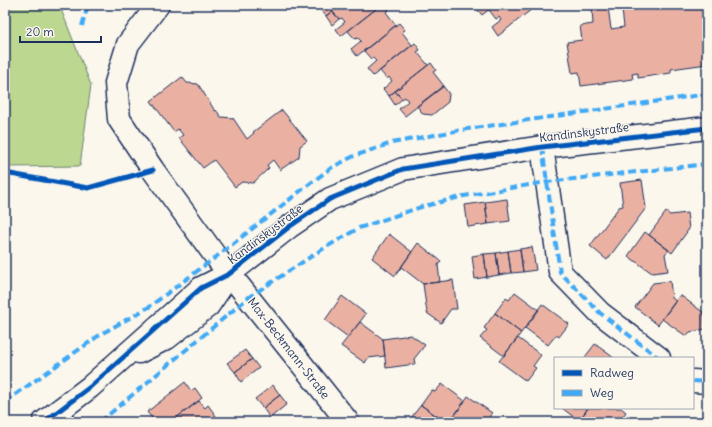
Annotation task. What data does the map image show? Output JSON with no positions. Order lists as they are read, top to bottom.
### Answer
{
  "streets": {
    "street": ["Kandinskystraße", "Max-Beckmann-Straße"]
  },
  "crossings": [
    ["Kandinskystraße", "Max-Beckmann-Straße"]
  ],
  "legend": ["Radweg", "Weg"],
  "scale_bar": "20 m"
}
